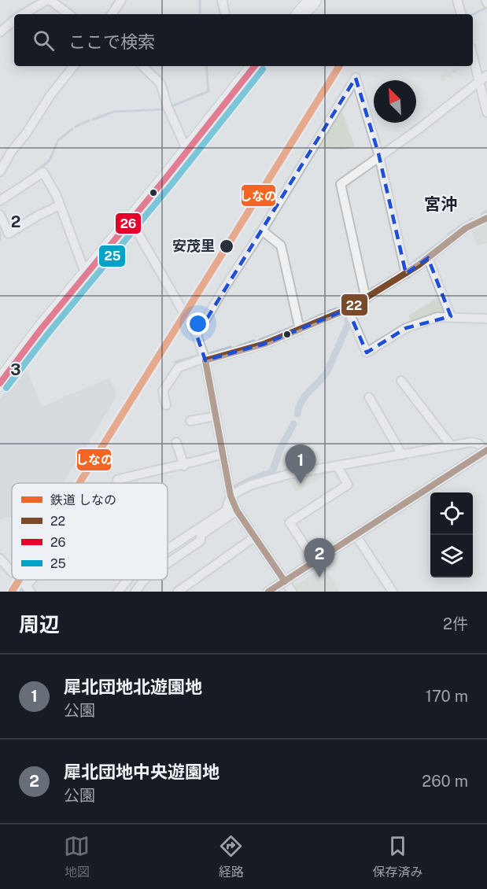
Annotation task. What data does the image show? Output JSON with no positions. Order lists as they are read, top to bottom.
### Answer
{
  "districts": ["宮沖"],
  "places": ["安茂里"],
  "lines": [
    "rail line しなの",
    "transit line 26",
    "transit line 25",
    "transit line 22"
  ],
  "legend": [
    "鉄道 しなの",
    "22",
    "26",
    "25"
  ],
  "north": "top left",
  "page": {
    "search": "ここで検索",
    "pins": ["1", "2"],
    "heading": ["周辺", "2件"],
    "list": [
      {
        "mark": "1",
        "name": "犀北団地北遊園地",
        "note": "公園",
        "value": "170 m"
      },
      {
        "mark": "2",
        "name": "犀北団地中央遊園地",
        "note": "公園",
        "value": "260 m"
      }
    ],
    "nav": ["地図", "経路", "保存済み"]
  },
  "grid": {
    "rows": ["2", "3"]
  }
}
